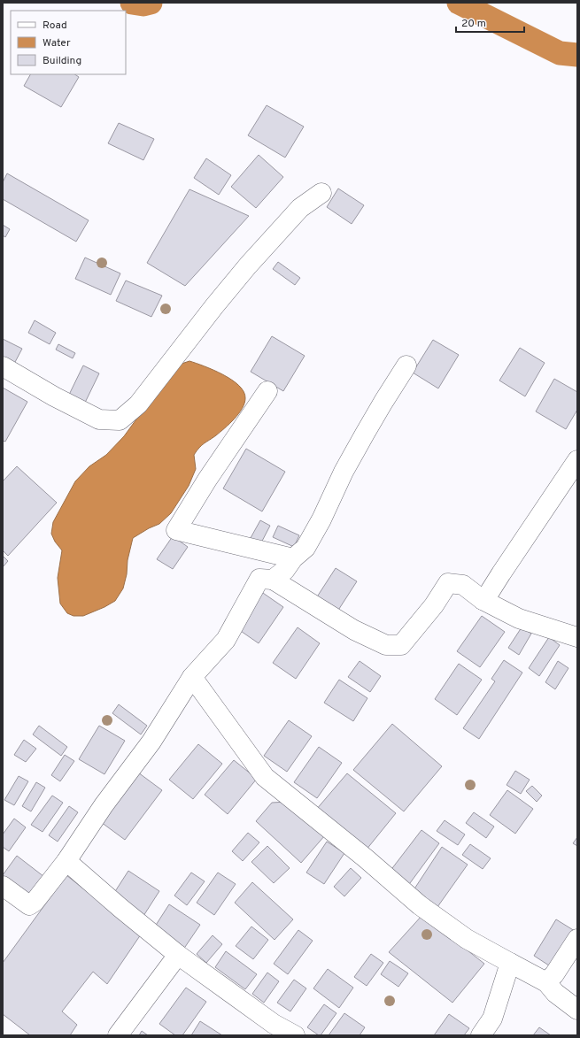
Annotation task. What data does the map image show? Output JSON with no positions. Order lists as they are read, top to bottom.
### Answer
{
  "legend": ["Road", "Water", "Building"],
  "scale_bar": "20 m"
}
